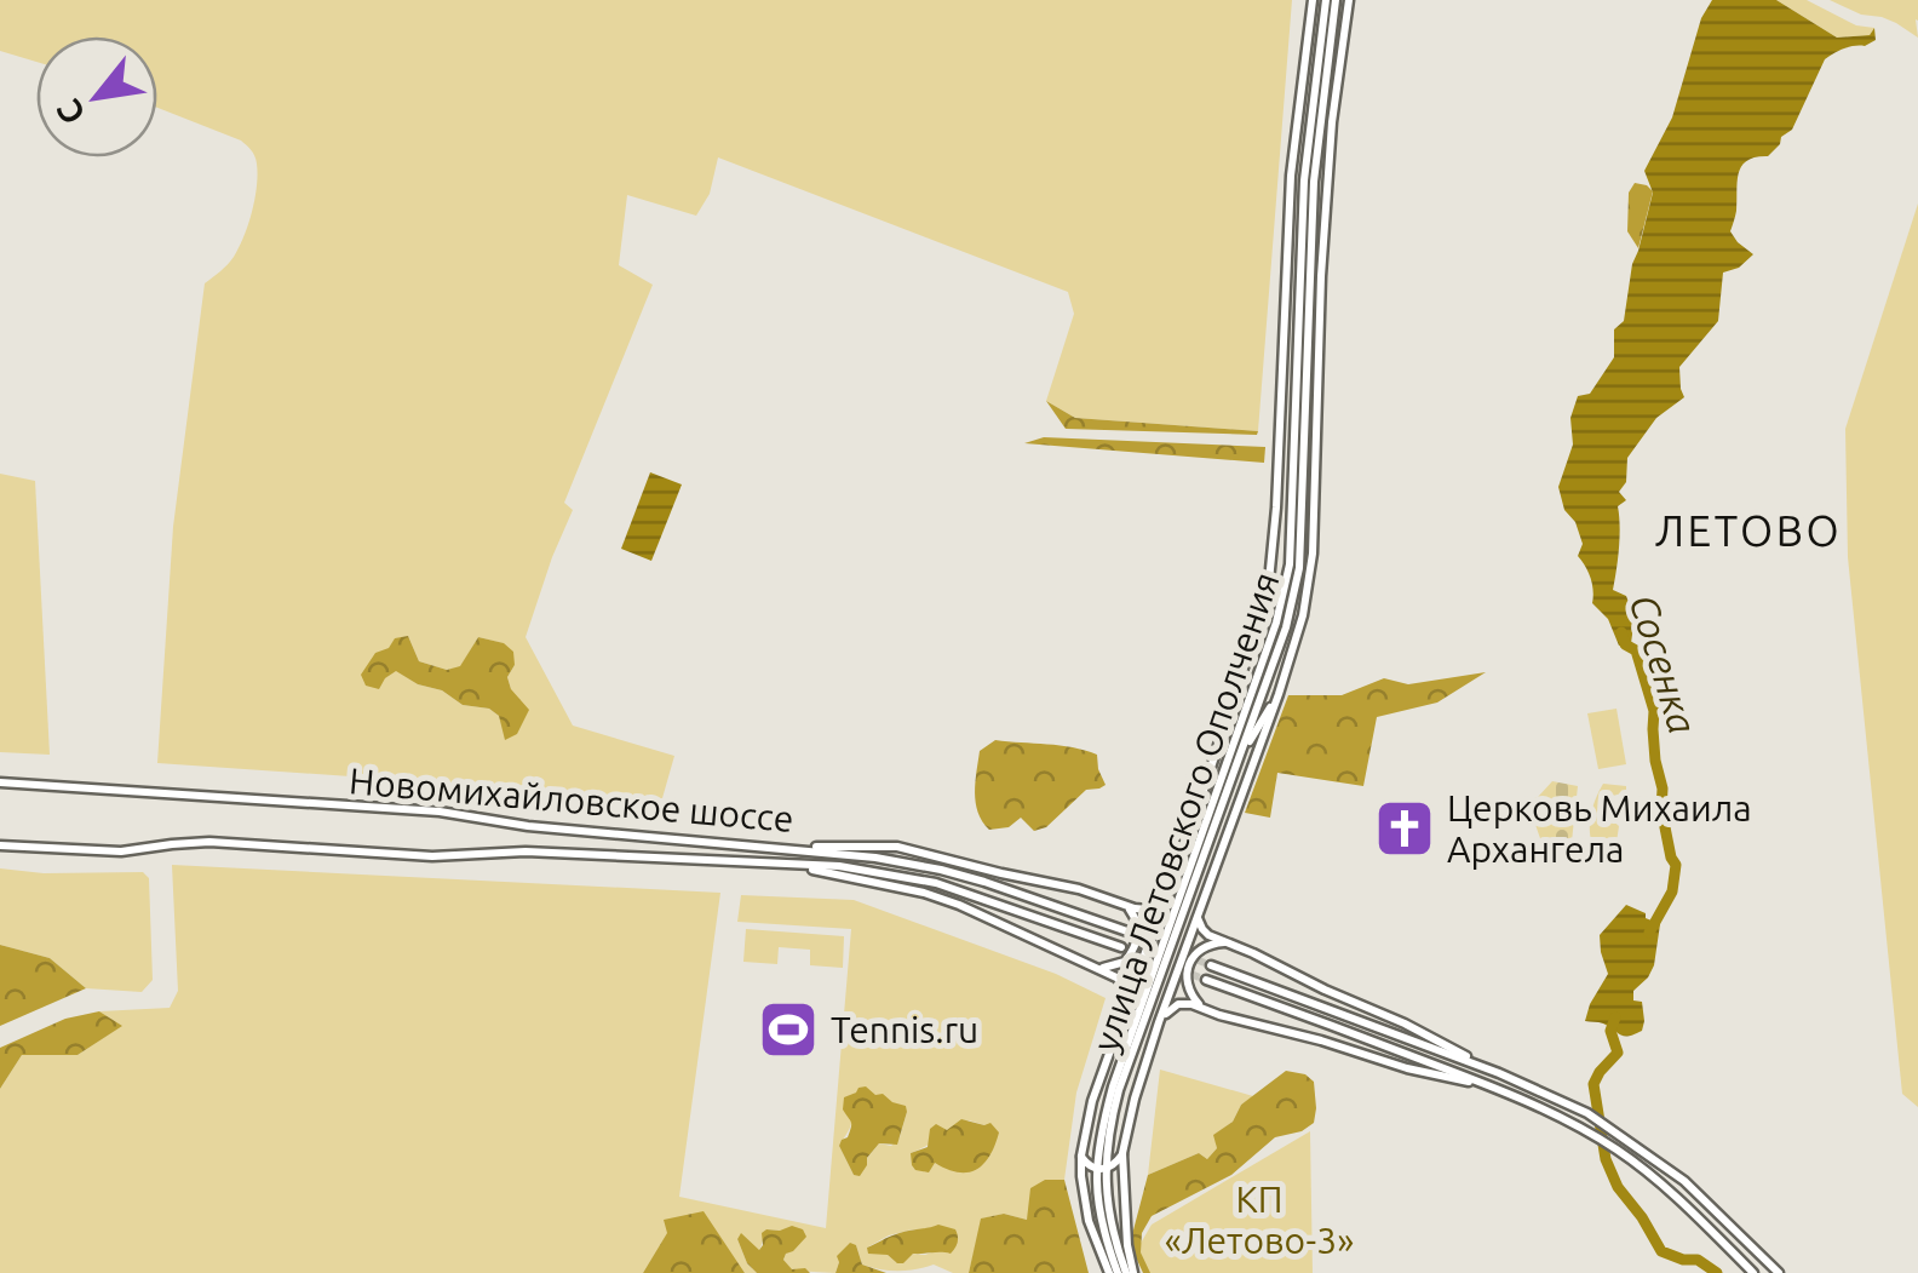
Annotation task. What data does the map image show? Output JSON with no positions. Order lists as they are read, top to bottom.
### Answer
{
  "streets": {
    "main road": ["Новомихайловское шоссе", "улица Летовского Ополчения"]
  },
  "districts": ["ЛЕТОВО"],
  "water": ["Сосенка"],
  "parks": ["КП «Летово-3»"],
  "places": {
    "church": ["Церковь Михаила Архангела"],
    "sports": ["Tennis.ru"]
  },
  "north": "bottom left"
}
